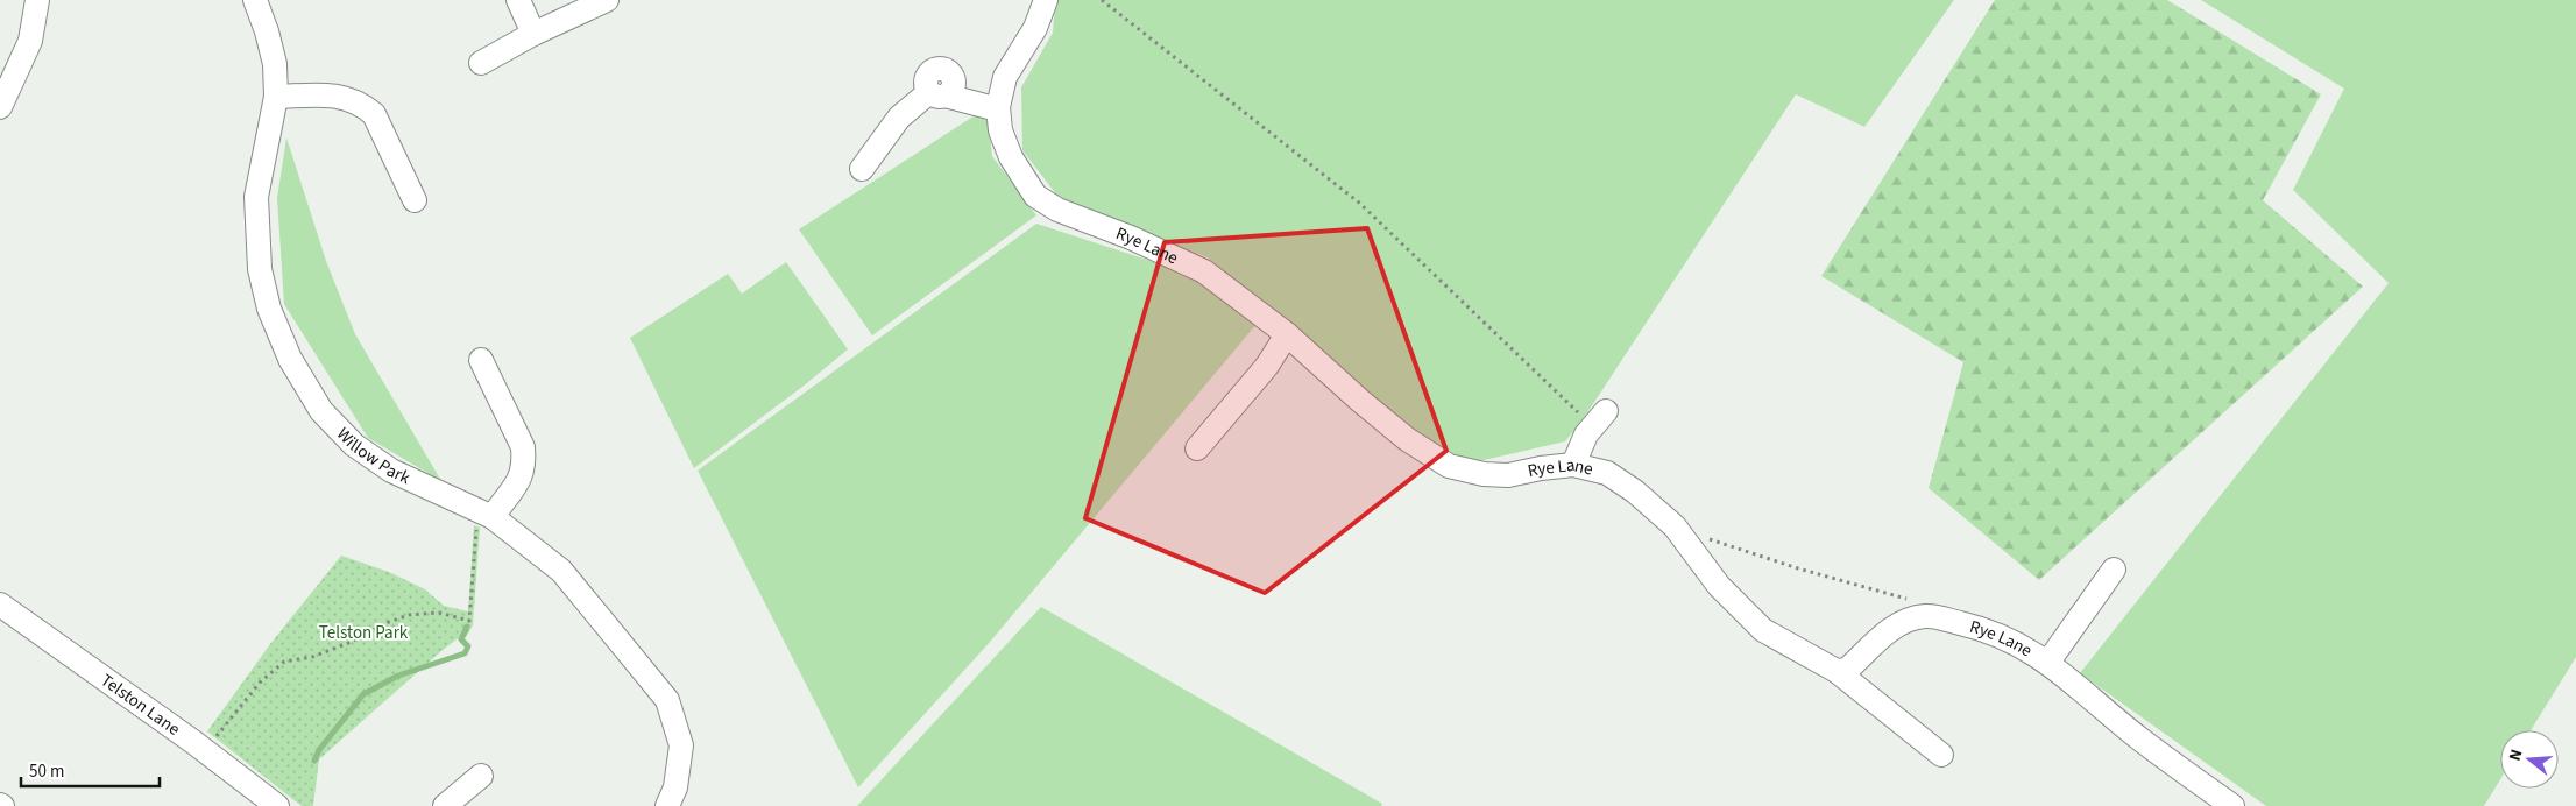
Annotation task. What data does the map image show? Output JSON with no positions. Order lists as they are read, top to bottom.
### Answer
{
  "streets": {
    "street": ["Rye Lane", "Willow Park", "Telston Lane"]
  },
  "parks": ["Telston Park"],
  "scale_bar": "50 m",
  "north": "left"
}
